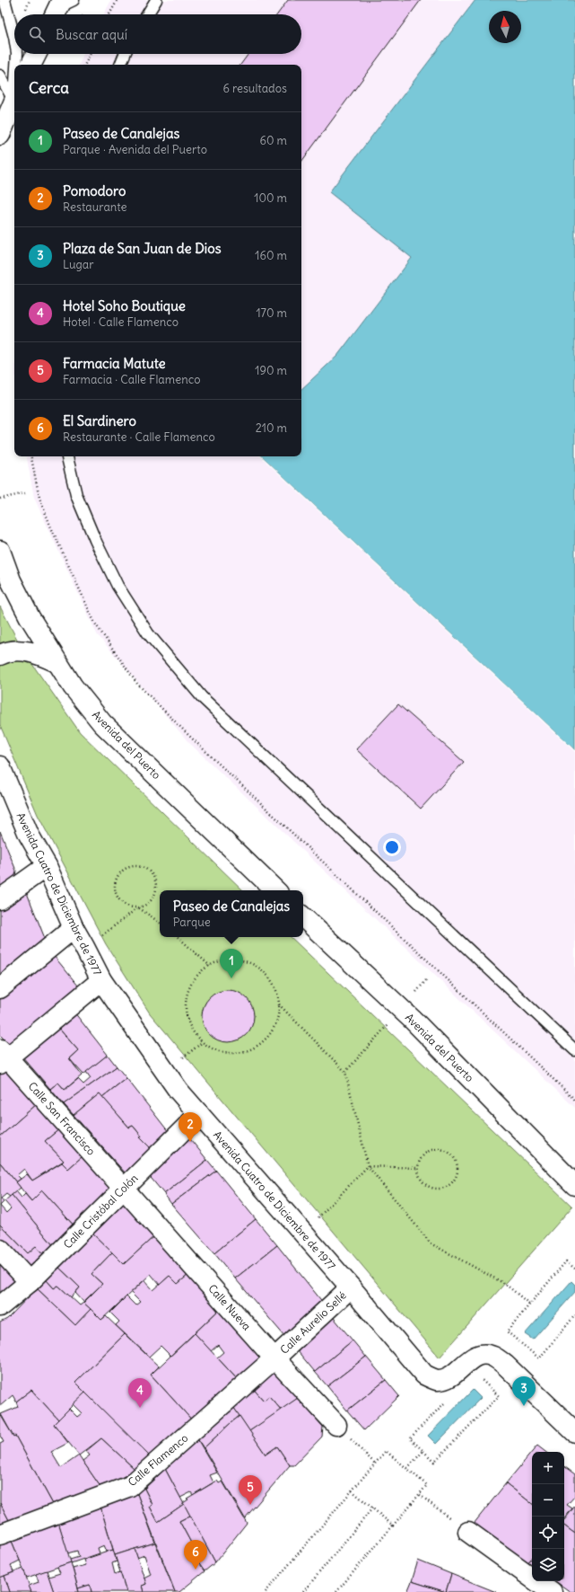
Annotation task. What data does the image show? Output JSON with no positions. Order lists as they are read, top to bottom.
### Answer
{
  "streets": {
    "street": [
      "Avenida del Puerto",
      "Avenida Cuatro de Diciembre de 1977",
      "Calle San Francisco",
      "Calle Cristóbal Colón",
      "Calle Nueva",
      "Calle Aurelio Sellé",
      "Calle Flamenco"
    ]
  },
  "crossings": [
    ["Avenida Cuatro de Diciembre de 1977", "Calle Cristóbal Colón"],
    ["Avenida Cuatro de Diciembre de 1977", "Calle Aurelio Sellé"],
    ["Calle San Francisco", "Calle Cristóbal Colón"],
    ["Calle San Francisco", "Calle Nueva"],
    ["Calle Cristóbal Colón", "Calle Nueva"],
    ["Calle Nueva", "Calle Aurelio Sellé"],
    ["Calle Nueva", "Calle Flamenco"],
    ["Calle Aurelio Sellé", "Calle Flamenco"]
  ],
  "north": "top",
  "page": {
    "search": "Buscar aquí",
    "heading": ["Cerca", "6 resultados"],
    "list": [
      {
        "mark": "1",
        "name": "Paseo de Canalejas",
        "note": "Parque · Avenida del Puerto",
        "value": "60 m"
      },
      {
        "mark": "2",
        "name": "Pomodoro",
        "note": "Restaurante",
        "value": "100 m"
      },
      {
        "mark": "3",
        "name": "Plaza de San Juan de Dios",
        "note": "Lugar",
        "value": "160 m"
      },
      {
        "mark": "4",
        "name": "Hotel Soho Boutique",
        "note": "Hotel · Calle Flamenco",
        "value": "170 m"
      },
      {
        "mark": "5",
        "name": "Farmacia Matute",
        "note": "Farmacia · Calle Flamenco",
        "value": "190 m"
      },
      {
        "mark": "6",
        "name": "El Sardinero",
        "note": "Restaurante · Calle Flamenco",
        "value": "210 m"
      }
    ],
    "popup": ["Paseo de Canalejas", "Parque"],
    "pins": [
      "1",
      "2",
      "3",
      "4",
      "5",
      "6"
    ],
    "map_buttons": ["+", "−"]
  }
}
